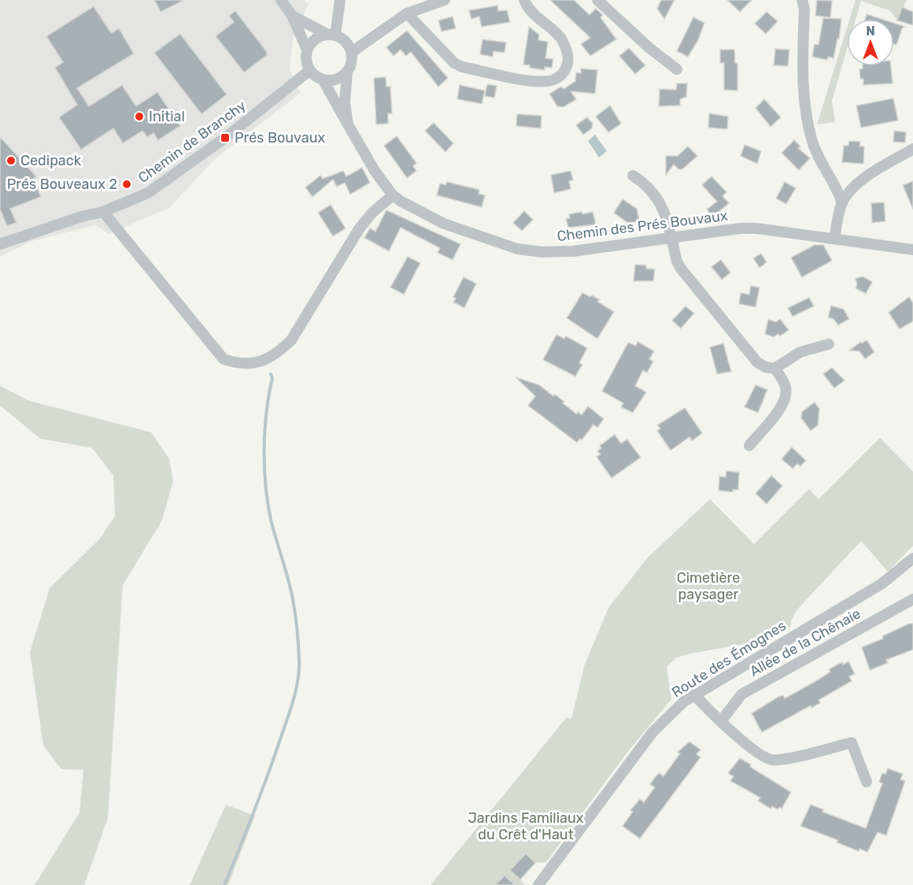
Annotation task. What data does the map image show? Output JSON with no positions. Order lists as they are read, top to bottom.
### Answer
{
  "streets": {
    "street": [
      "Chemin de Branchy",
      "Chemin des Prés Bouvaux",
      "Allée de la Chênaie",
      "Route des Émognes"
    ]
  },
  "crossings": [
    ["Chemin de Branchy", "Chemin des Prés Bouvaux"]
  ],
  "parks": ["Cimetière paysager", "Jardins Familiaux du Crêt d'Haut"],
  "places": {
    "other": ["Initial", "Cedipack", "Prés Bouveaux 2"],
    "transit": ["Prés Bouvaux"]
  },
  "north": "top"
}
